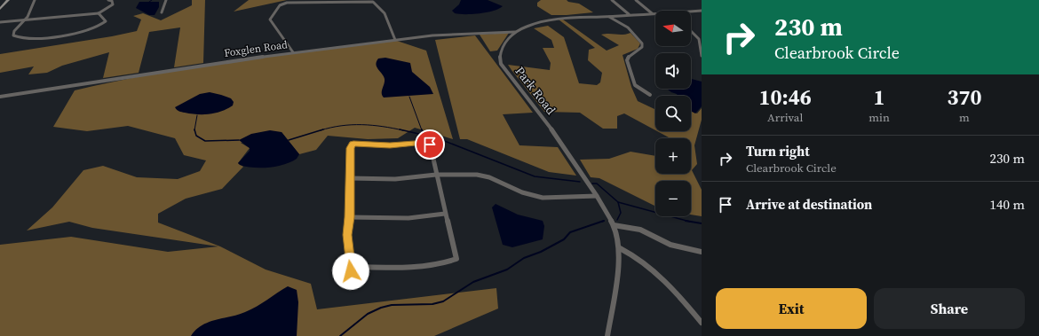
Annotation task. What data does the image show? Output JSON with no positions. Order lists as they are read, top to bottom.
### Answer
{
  "streets": {
    "street": ["Foxglen Road", "Park Road"]
  },
  "crossings": [
    ["Foxglen Road", "Park Road"]
  ],
  "north": "left",
  "page": {
    "turn": ["230 m", "Clearbrook Circle"],
    "map_buttons": ["+", "−"],
    "eta": [
      "10:46",
      "Arrival",
      "1",
      "min",
      "370",
      "m"
    ],
    "list": [
      {
        "name": "Turn right",
        "note": "Clearbrook Circle",
        "value": "230 m"
      },
      {
        "name": "Arrive at destination",
        "value": "140 m"
      }
    ],
    "buttons": ["Exit", "Share"]
  }
}
